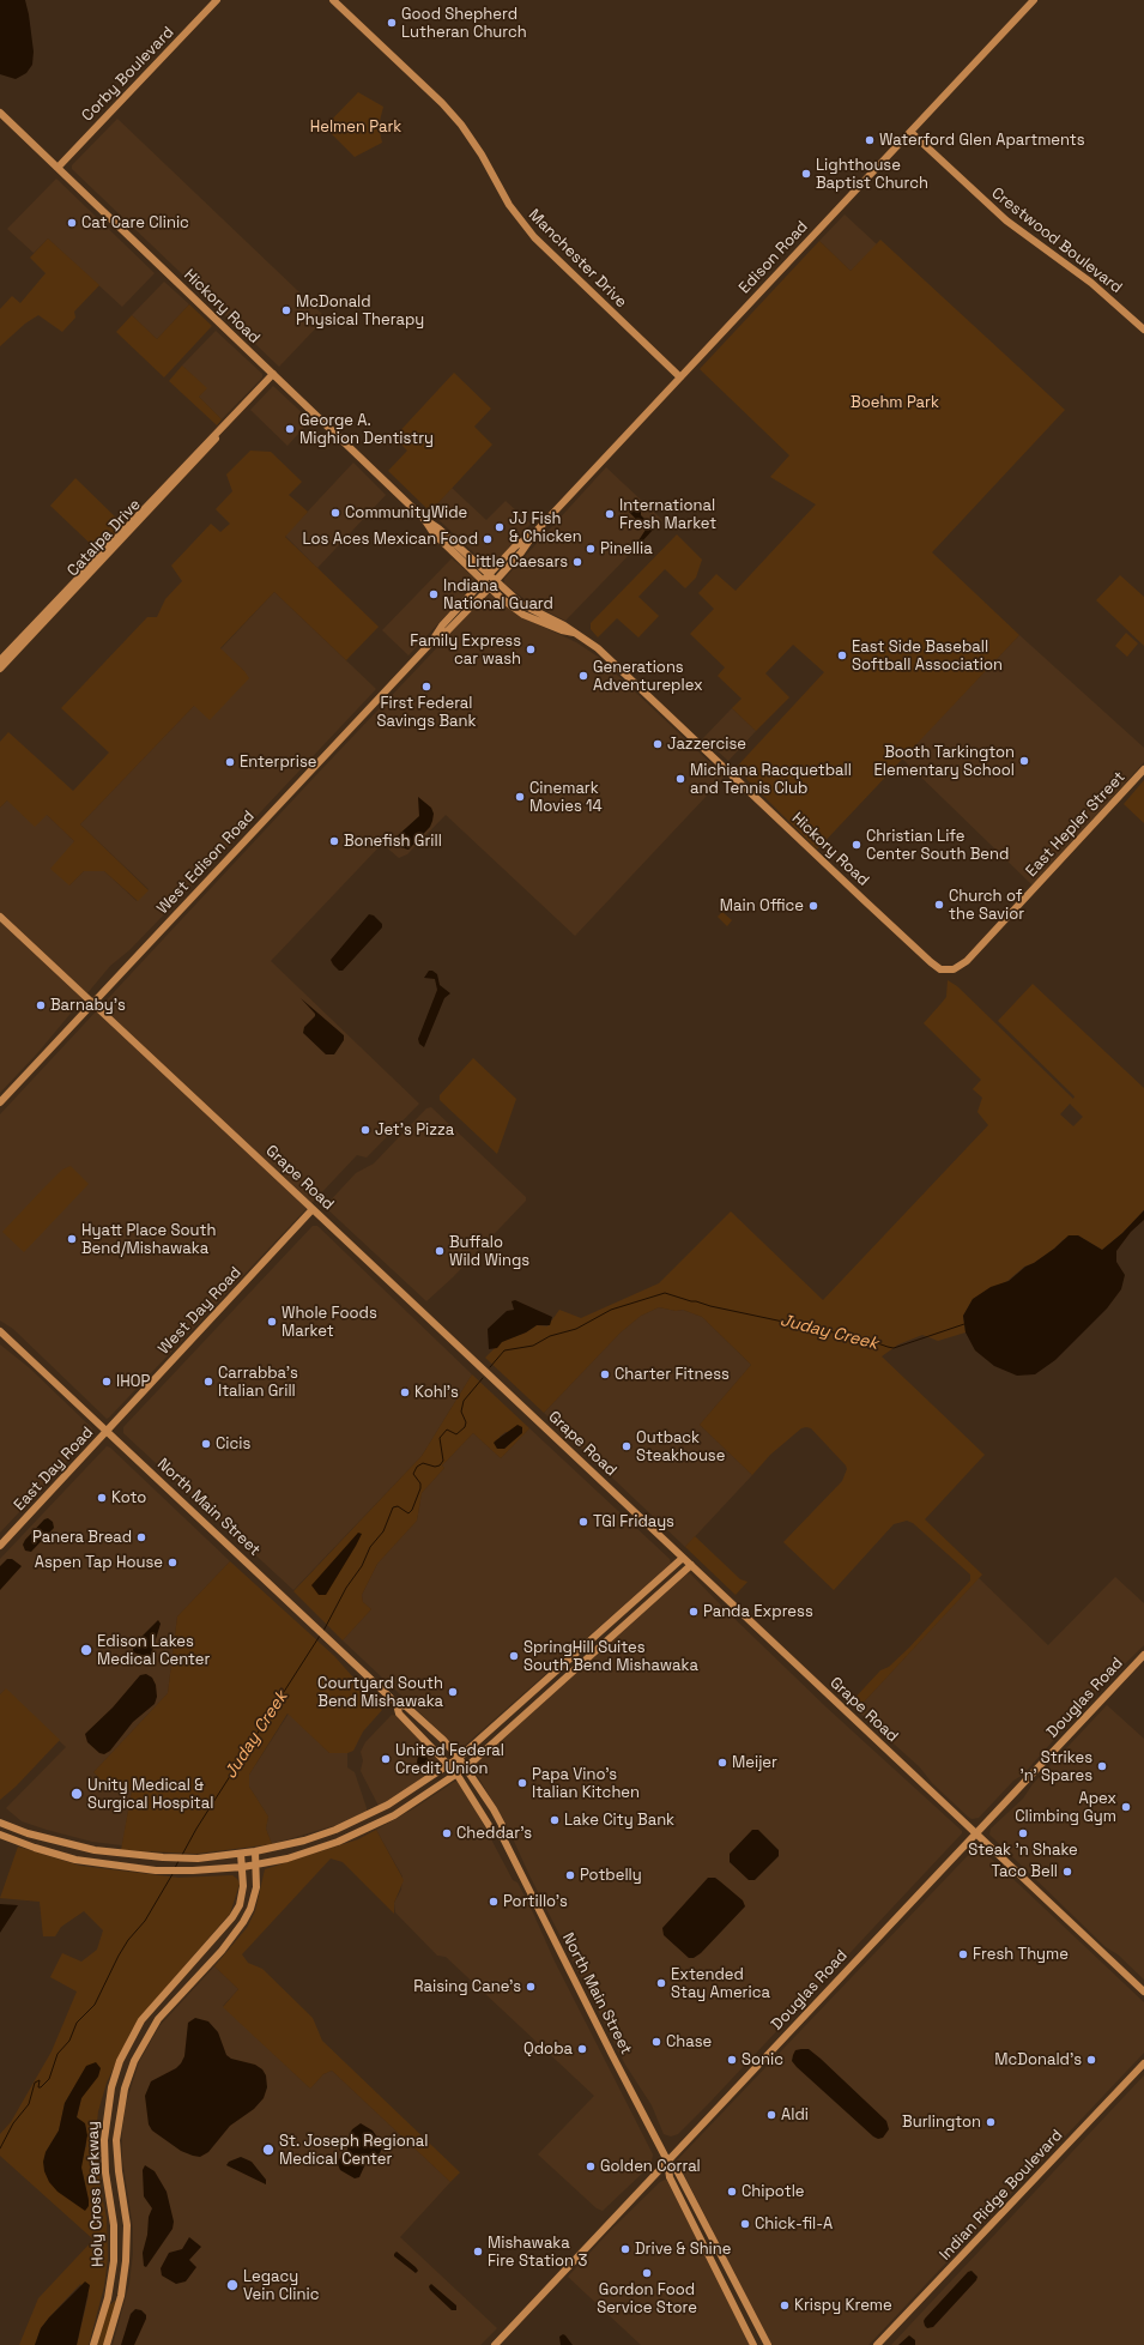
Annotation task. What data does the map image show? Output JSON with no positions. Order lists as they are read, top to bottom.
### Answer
{
  "streets": {
    "street": [
      "Corby Boulevard",
      "Crestwood Boulevard",
      "Edison Road",
      "Manchester Drive",
      "Hickory Road",
      "Catalpa Drive",
      "East Hepler Street",
      "West Edison Road",
      "Grape Road",
      "West Day Road",
      "East Day Road",
      "North Main Street",
      "Douglas Road",
      "Holy Cross Parkway",
      "Indian Ridge Boulevard"
    ]
  },
  "crossings": [
    ["Corby Boulevard", "Hickory Road"],
    ["Crestwood Boulevard", "Edison Road"],
    ["Edison Road", "Manchester Drive"],
    ["Edison Road", "Hickory Road"],
    ["Edison Road", "West Edison Road"],
    ["Hickory Road", "Catalpa Drive"],
    ["Hickory Road", "East Hepler Street"],
    ["Hickory Road", "West Edison Road"],
    ["West Edison Road", "Grape Road"],
    ["Grape Road", "West Day Road"],
    ["Grape Road", "Douglas Road"],
    ["West Day Road", "East Day Road"],
    ["West Day Road", "North Main Street"],
    ["East Day Road", "North Main Street"],
    ["North Main Street", "Douglas Road"]
  ],
  "water": ["Juday Creek"],
  "parks": ["Helmen Park", "Boehm Park"],
  "places": [
    "Good Shepherd Lutheran Church",
    "Waterford Glen Apartments",
    "Lighthouse Baptist Church",
    "Cat Care Clinic",
    "McDonald Physical Therapy",
    "George A. Mighion Dentistry",
    "CommunityWide",
    "International Fresh Market",
    "JJ Fish & Chicken",
    "Los Aces Mexican Food",
    "Pinellia",
    "Little Caesars",
    "Indiana National Guard",
    "Family Express car wash",
    "East Side Baseball Softball Association",
    "Generations Adventureplex",
    "First Federal Savings Bank",
    "Jazzercise",
    "Booth Tarkington Elementary School",
    "Enterprise",
    "Michiana Racquetball and Tennis Club",
    "Cinemark Movies 14",
    "Bonefish Grill",
    "Christian Life Center South Bend",
    "Church of the Savior",
    "Main Office",
    "Barnaby's",
    "Jet's Pizza",
    "Hyatt Place South Bend/Mishawaka",
    "Buffalo Wild Wings",
    "Whole Foods Market",
    "Charter Fitness",
    "IHOP",
    "Carrabba's Italian Grill",
    "Kohl's",
    "Cicis",
    "Outback Steakhouse",
    "Koto",
    "TGI Fridays",
    "Panera Bread",
    "Aspen Tap House",
    "Panda Express",
    "Edison Lakes Medical Center",
    "SpringHill Suites South Bend Mishawaka",
    "Courtyard South Bend Mishawaka",
    "United Federal Credit Union",
    "Meijer",
    "Strikes 'n' Spares",
    "Papa Vino's Italian Kitchen",
    "Unity Medical & Surgical Hospital",
    "Apex Climbing Gym",
    "Lake City Bank",
    "Cheddar's",
    "Steak 'n Shake",
    "Taco Bell",
    "Potbelly",
    "Portillo's",
    "Fresh Thyme",
    "Extended Stay America",
    "Raising Cane's",
    "Chase",
    "Qdoba",
    "Sonic",
    "McDonald's",
    "Aldi",
    "Burlington",
    "St. Joseph Regional Medical Center",
    "Golden Corral",
    "Chipotle",
    "Chick-fil-A",
    "Drive & Shine",
    "Mishawaka Fire Station 3",
    "Gordon Food Service Store",
    "Legacy Vein Clinic",
    "Krispy Kreme"
  ]
}
